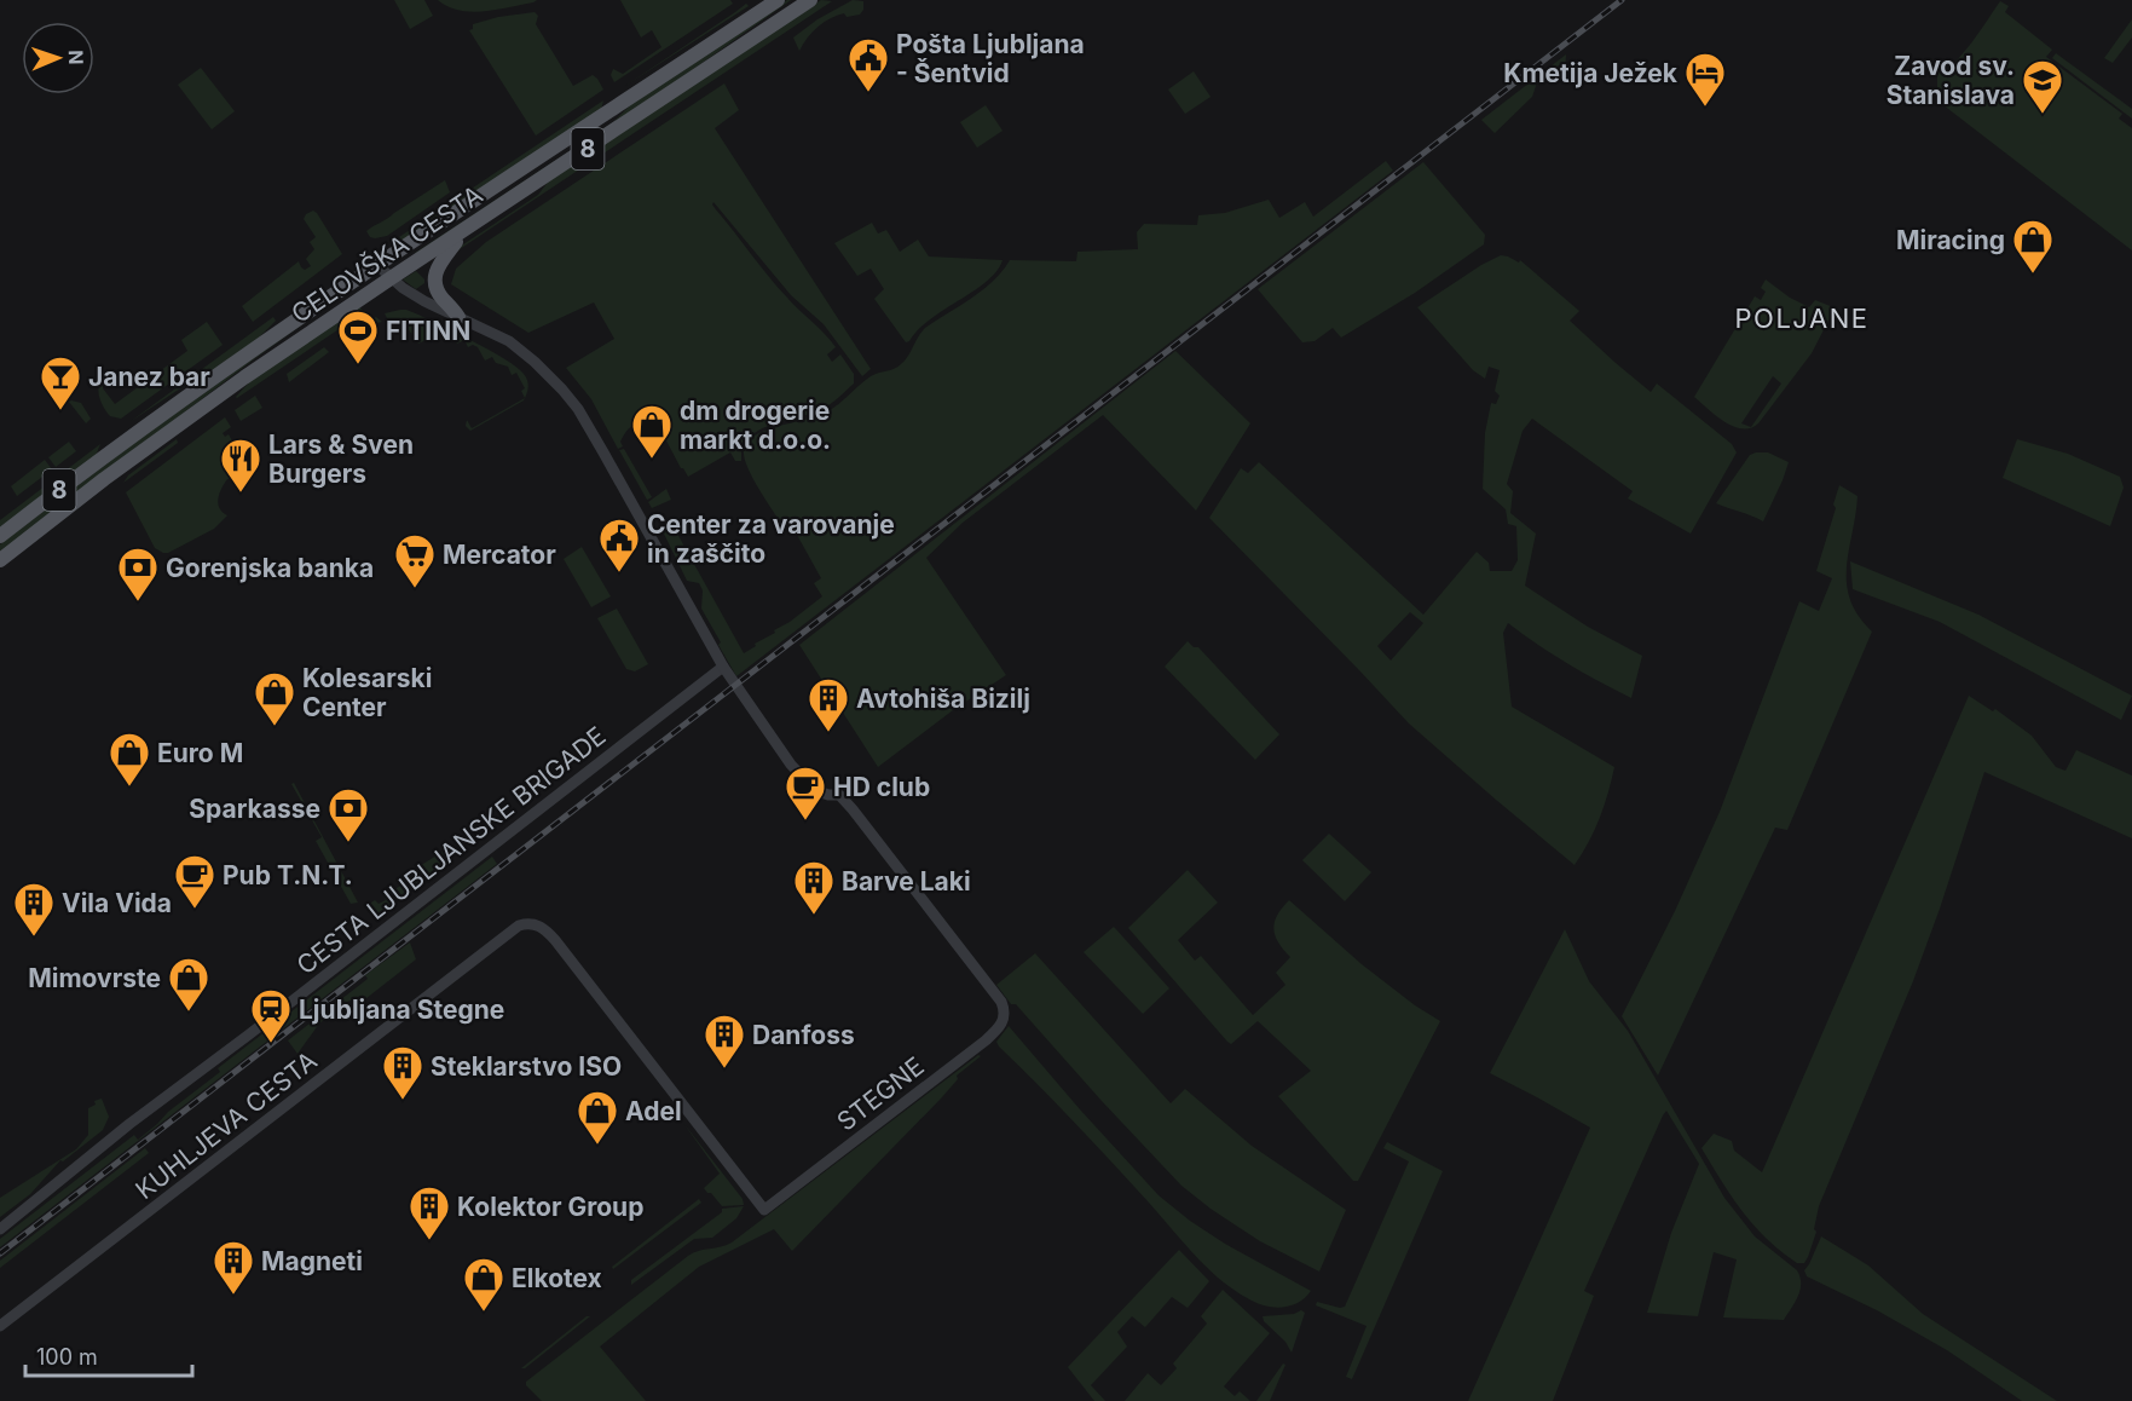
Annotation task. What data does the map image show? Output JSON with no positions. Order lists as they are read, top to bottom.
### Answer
{
  "streets": {
    "main road": ["8", "CELOVŠKA CESTA"],
    "street": ["CESTA LJUBLJANSKE BRIGADE", "STEGNE", "KUHLJEVA CESTA"]
  },
  "crossings": [
    ["CESTA LJUBLJANSKE BRIGADE", "STEGNE"],
    ["STEGNE", "KUHLJEVA CESTA"]
  ],
  "districts": ["POLJANE"],
  "places": {
    "public building": ["Pošta Ljubljana - Šentvid", "Center za varovanje in zaščito"],
    "hotel": ["Kmetija Ježek"],
    "school or university": ["Zavod sv. Stanislava"],
    "shop": [
      "Miracing",
      "dm drogerie markt d.o.o.",
      "Kolesarski Center",
      "Euro M",
      "Mimovrste",
      "Adel",
      "Elkotex"
    ],
    "sports": ["FITINN"],
    "bar": ["Janez bar"],
    "restaurant": ["Lars & Sven Burgers"],
    "supermarket": ["Mercator"],
    "bank": ["Gorenjska banka", "Sparkasse"],
    "building": [
      "Avtohiša Bizilj",
      "Barve Laki",
      "Vila Vida",
      "Danfoss",
      "Steklarstvo ISO",
      "Kolektor Group",
      "Magneti"
    ],
    "cafe": ["HD club", "Pub T.N.T."],
    "station": ["Ljubljana Stegne"]
  },
  "scale_bar": "100 m",
  "north": "right"
}
